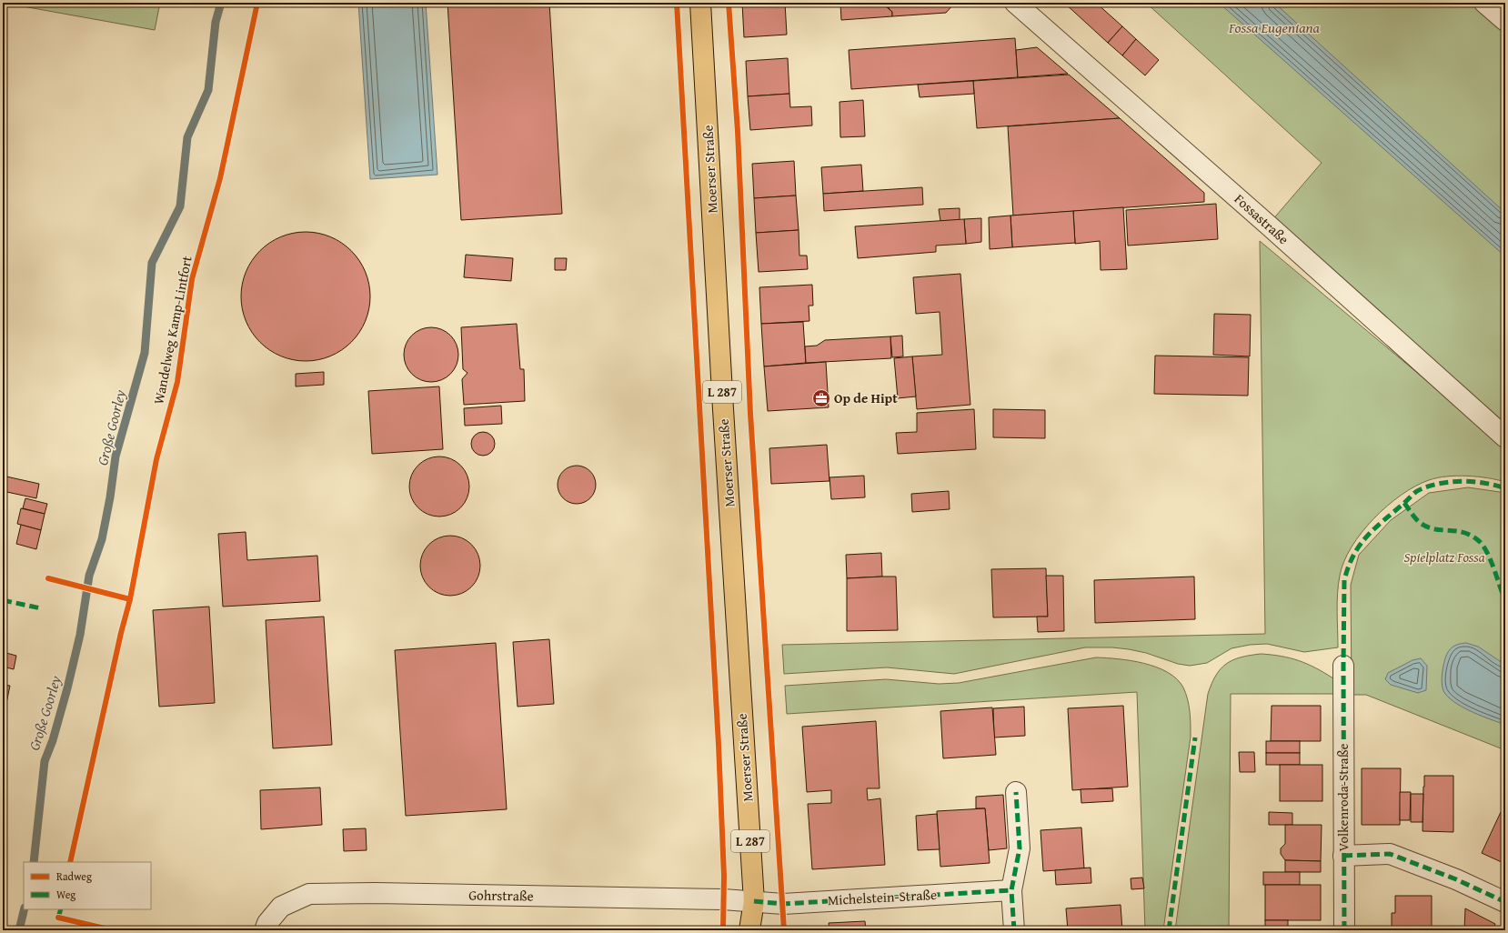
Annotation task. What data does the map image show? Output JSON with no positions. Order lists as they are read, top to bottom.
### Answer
{
  "streets": {
    "main road": ["Moerser Straße", "L 287"],
    "street": [
      "Fossastraße",
      "Volkenroda-Straße",
      "Gohrstraße",
      "Michelstein-Straße"
    ],
    "cycle path": ["Wandelweg Kamp-Lintfort"]
  },
  "crossings": [
    ["Moerser Straße", "Gohrstraße"],
    ["Moerser Straße", "Michelstein-Straße"],
    ["Gohrstraße", "Michelstein-Straße"]
  ],
  "water": ["Fossa Eugeniana", "Große Goorley"],
  "parks": ["Spielplatz Fossa"],
  "places": {
    "office": ["Op de Hipt"]
  },
  "legend": ["Radweg", "Weg"]
}
